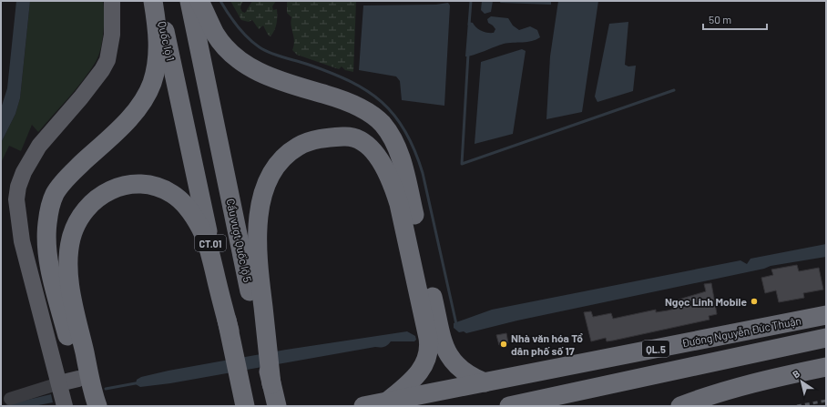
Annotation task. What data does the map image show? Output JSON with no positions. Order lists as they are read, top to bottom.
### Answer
{
  "streets": {
    "highway": [
      "Quốc lộ 1",
      "Cầu vượt Quốc lộ 5",
      "CT.01",
      "Đường Nguyễn Đức Thuận",
      "QL.5"
    ]
  },
  "crossings": [
    ["Quốc lộ 1", "CT.01"],
    ["Đường Nguyễn Đức Thuận", "QL.5"]
  ],
  "places": ["Ngọc Linh Mobile", "Nhà văn hóa Tổ dân phố số 17"],
  "scale_bar": "50 m",
  "north": "top left"
}
